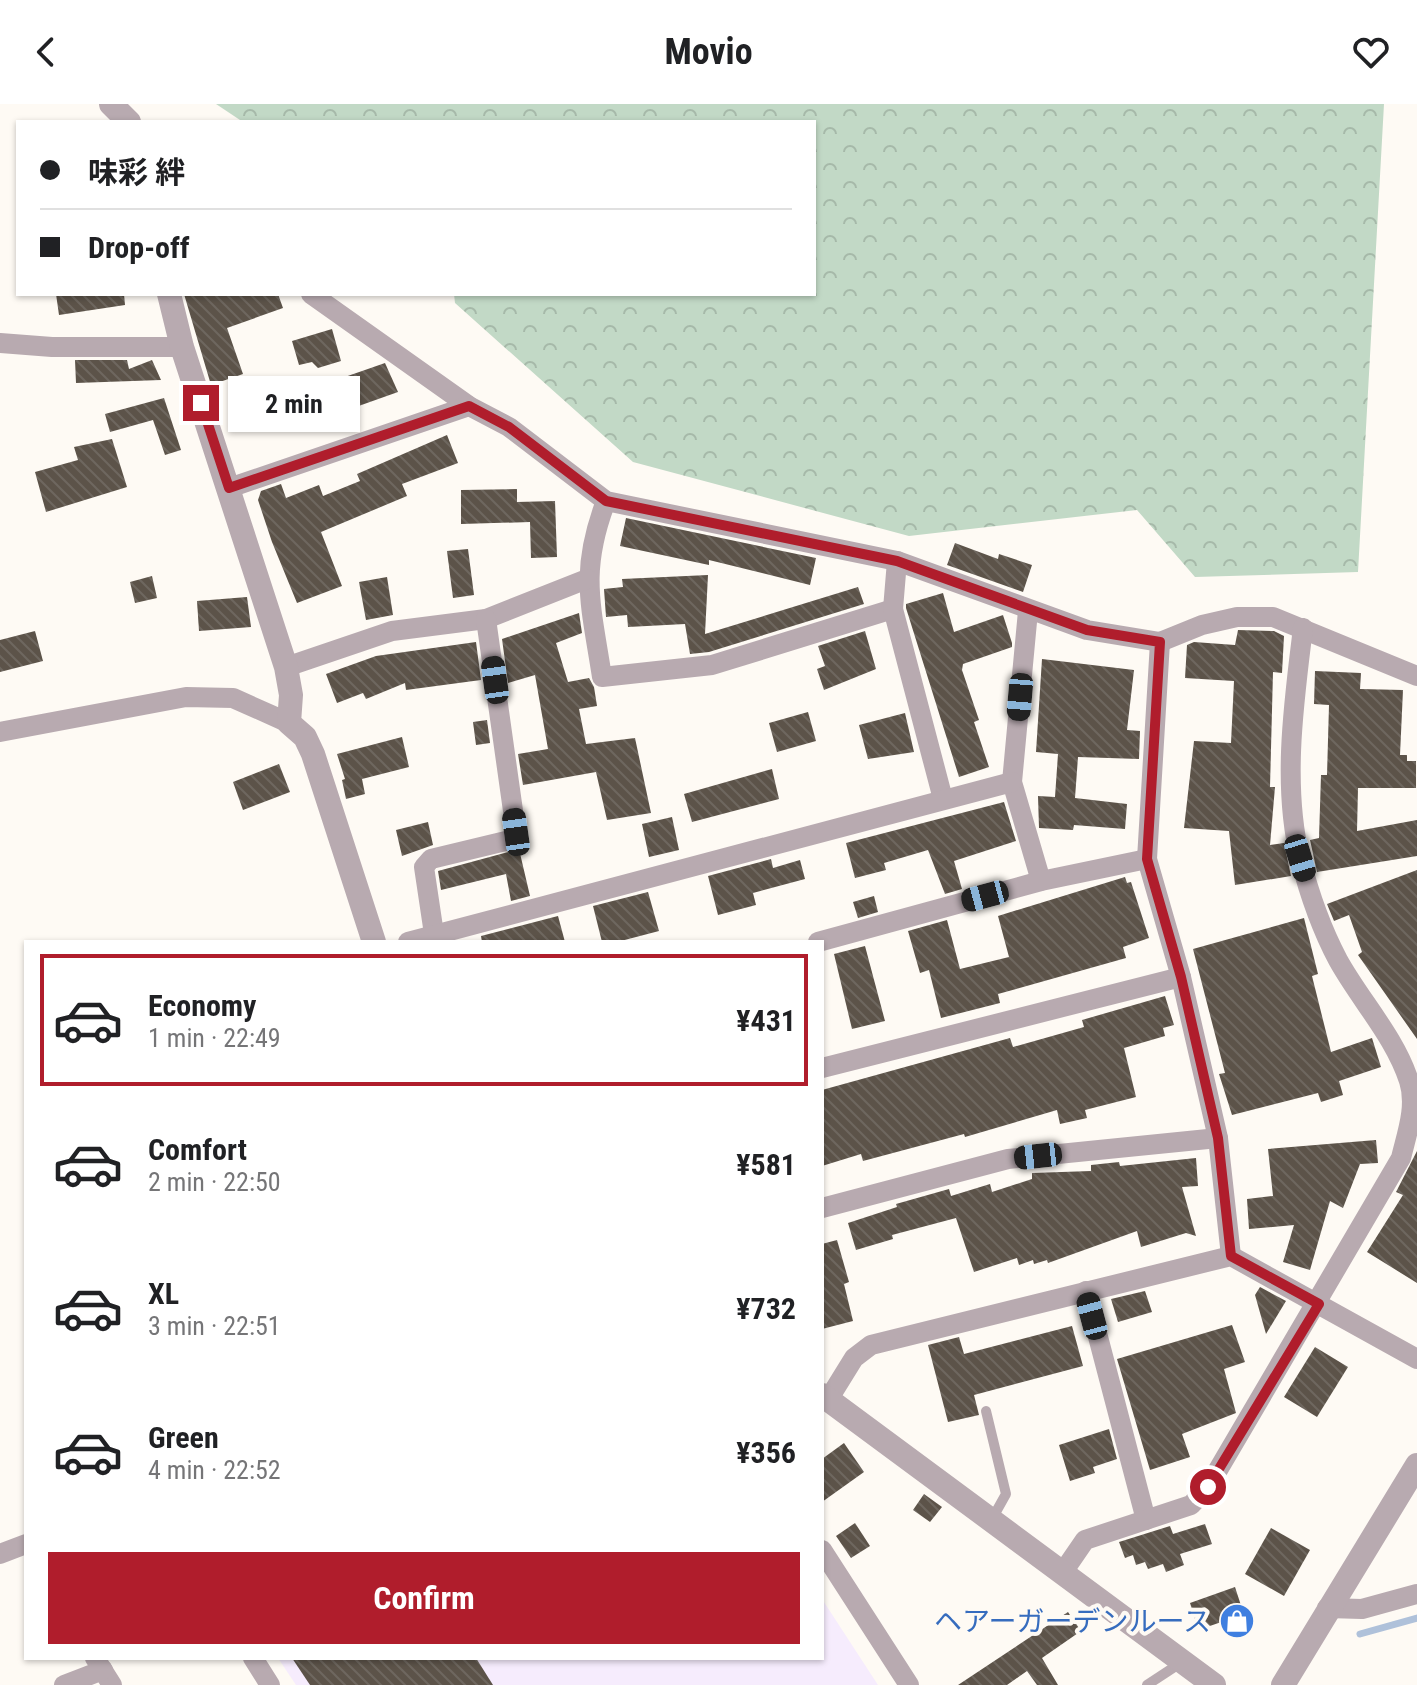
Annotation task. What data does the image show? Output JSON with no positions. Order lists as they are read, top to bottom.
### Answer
{
  "places": {
    "shop": ["ヘアーガーデンルース"]
  },
  "page": {
    "header": "Movio",
    "banner": ["味彩 絆", "Drop-off"],
    "bubble": "2 min",
    "list": [
      {
        "name": "Economy",
        "note": "1 min · 22:49",
        "value": "¥431"
      },
      {
        "name": "Comfort",
        "note": "2 min · 22:50",
        "value": "¥581"
      },
      {
        "name": "XL",
        "note": "3 min · 22:51",
        "value": "¥732"
      },
      {
        "name": "Green",
        "note": "4 min · 22:52",
        "value": "¥356"
      }
    ],
    "buttons": "Confirm"
  }
}
